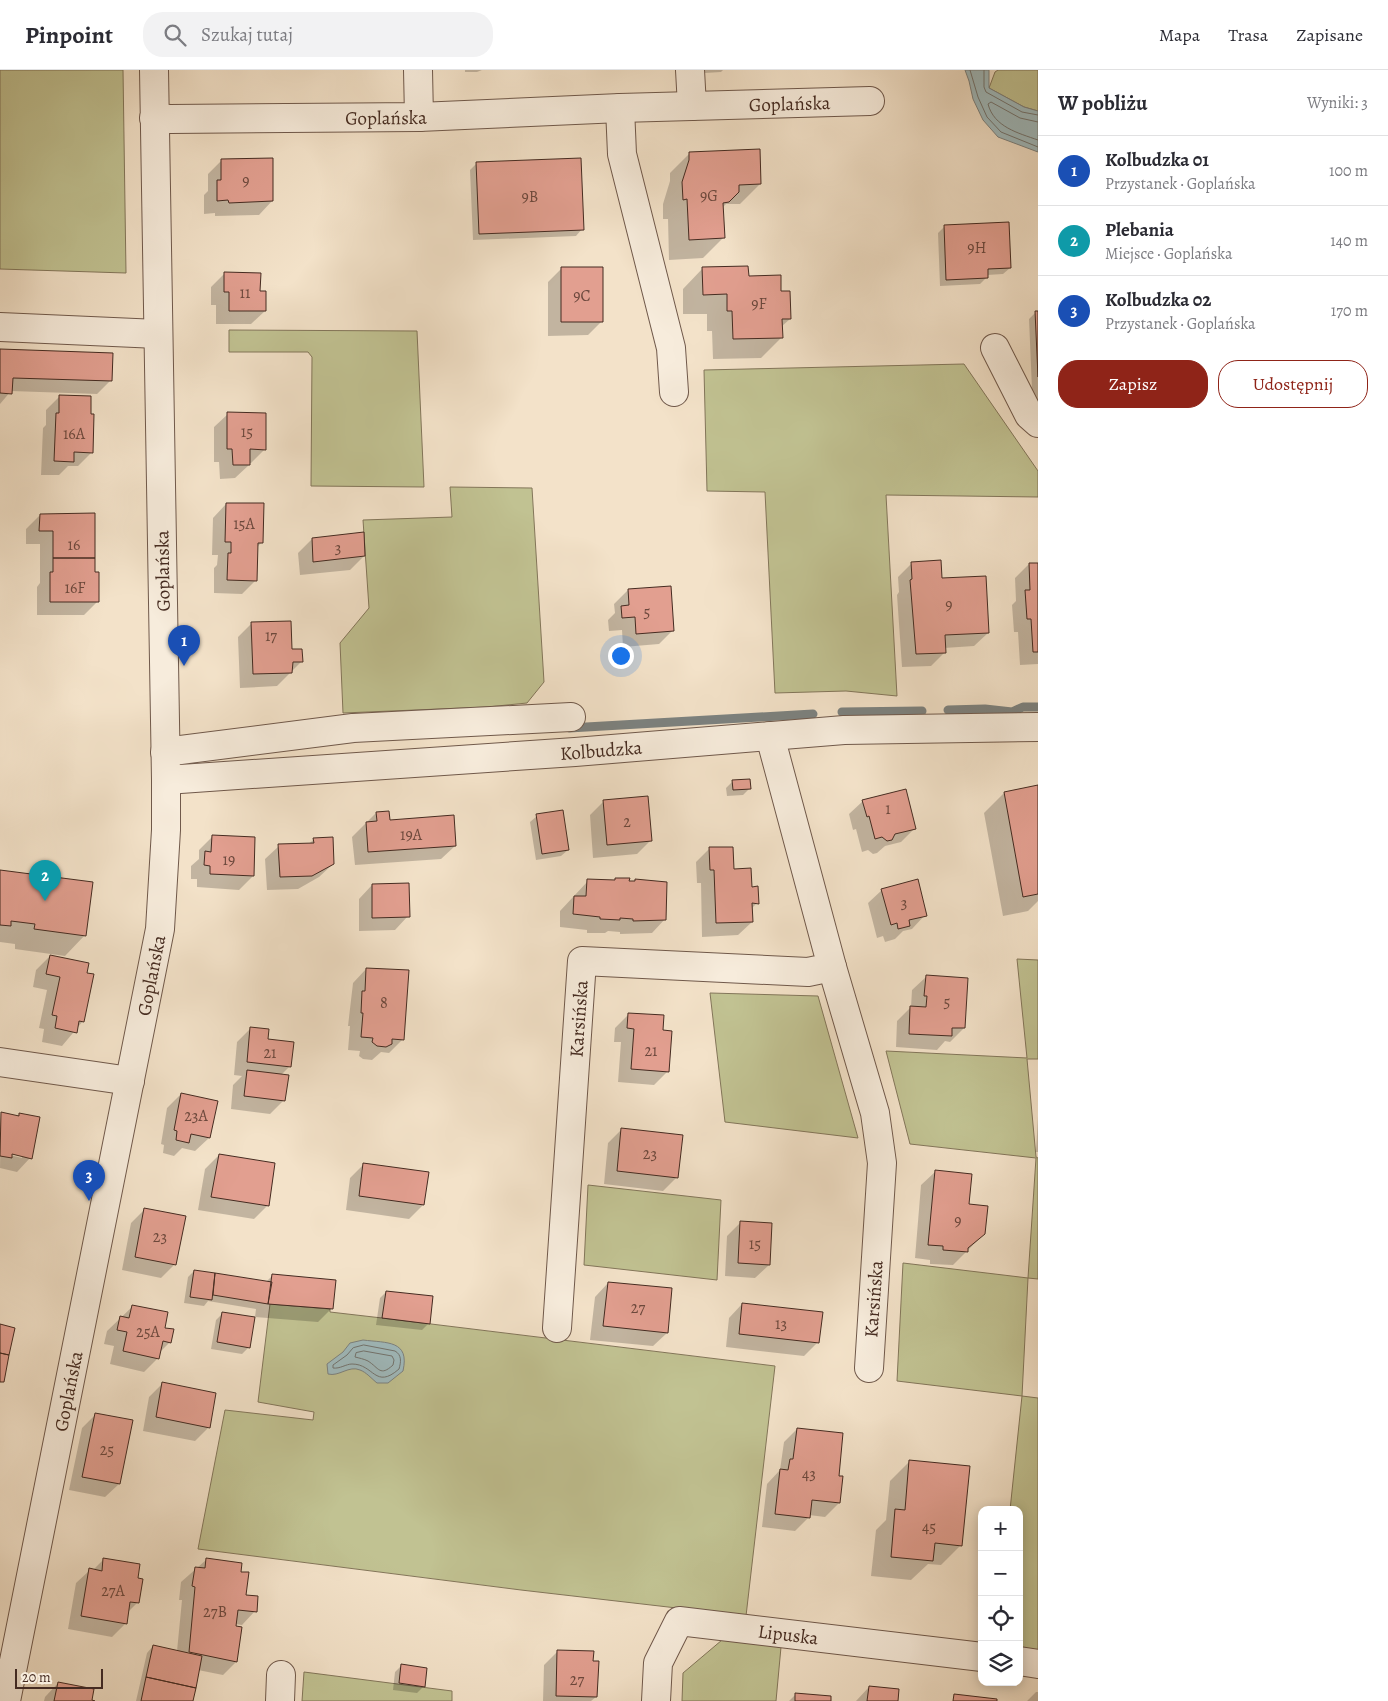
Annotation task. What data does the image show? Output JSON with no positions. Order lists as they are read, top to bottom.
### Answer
{
  "streets": {
    "street": [
      "Goplańska",
      "Kolbudzka",
      "Karsińska",
      "Lipuska"
    ]
  },
  "crossings": [
    ["Goplańska", "Kolbudzka"],
    ["Kolbudzka", "Karsińska"]
  ],
  "house_numbers": [
    "9",
    "9G",
    "9B",
    "9H",
    "11",
    "9C",
    "9F",
    "15",
    "16A",
    "15A",
    "16",
    "3",
    "16F",
    "9",
    "5",
    "17",
    "1",
    "2",
    "19A",
    "19",
    "3",
    "5",
    "8",
    "21",
    "21",
    "23A",
    "23",
    "9",
    "23",
    "15",
    "27",
    "13",
    "25A",
    "25",
    "43",
    "45",
    "27A",
    "27B",
    "27"
  ],
  "scale_bar": "20 m",
  "page": {
    "header": "Pinpoint",
    "search": "Szukaj tutaj",
    "nav": ["Mapa", "Trasa", "Zapisane"],
    "heading": ["W pobliżu", "Wyniki: 3"],
    "list": [
      {
        "mark": "1",
        "name": "Kolbudzka 01",
        "note": "Przystanek · Goplańska",
        "value": "100 m"
      },
      {
        "mark": "2",
        "name": "Plebania",
        "note": "Miejsce · Goplańska",
        "value": "140 m"
      },
      {
        "mark": "3",
        "name": "Kolbudzka 02",
        "note": "Przystanek · Goplańska",
        "value": "170 m"
      }
    ],
    "buttons": ["Zapisz", "Udostępnij"],
    "pins": ["1", "2", "3"],
    "map_buttons": ["+", "−"],
    "scale": "20 m"
  }
}
